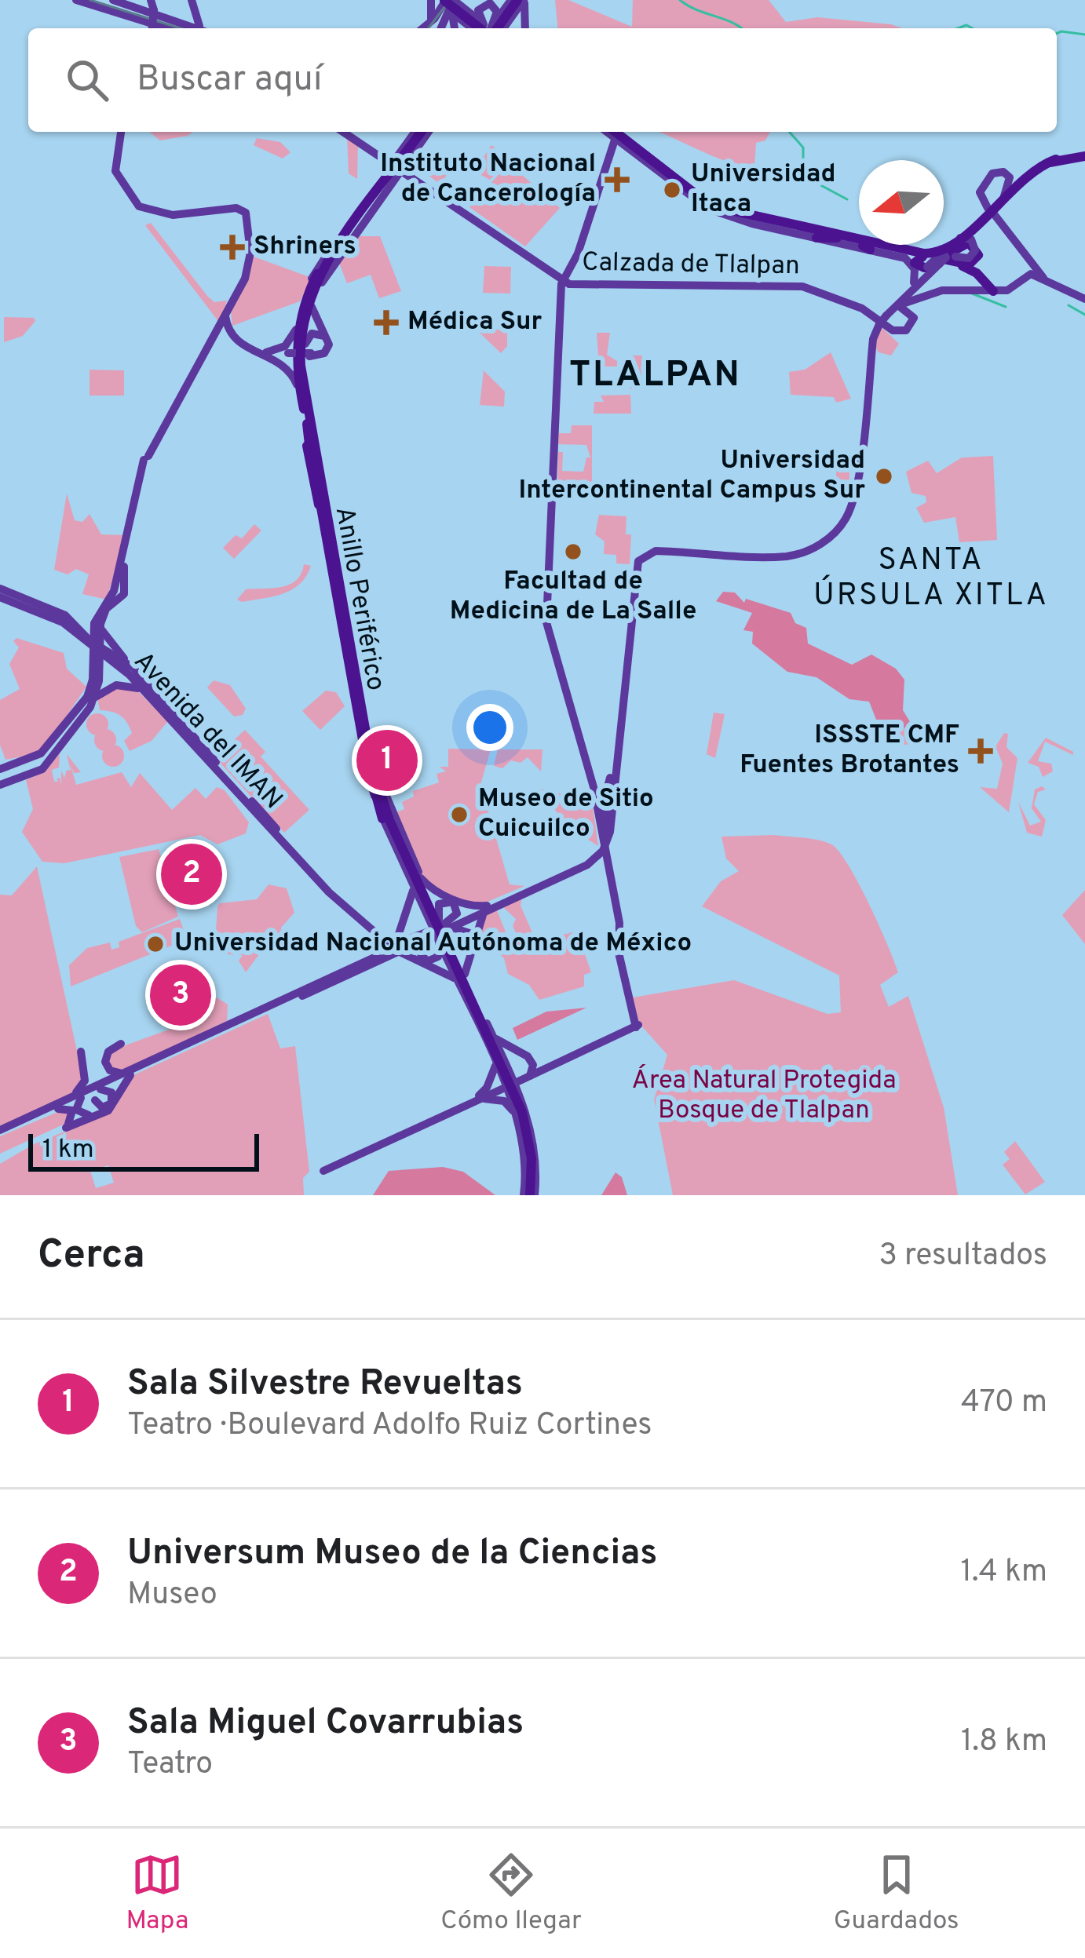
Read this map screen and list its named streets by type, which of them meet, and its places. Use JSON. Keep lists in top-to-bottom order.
{
  "streets": {
    "highway": ["Anillo Periférico"],
    "main road": ["Calzada de Tlalpan", "Avenida del IMAN"]
  },
  "crossings": [
    ["Calzada de Tlalpan", "Anillo Periférico"],
    ["Anillo Periférico", "Avenida del IMAN"]
  ],
  "districts": ["TLALPAN", "SANTA ÚRSULA XITLA"],
  "parks": ["Área Natural Protegida Bosque de Tlalpan"],
  "places": {
    "health": [
      "Instituto Nacional de Cancerología",
      "Shriners",
      "Médica Sur",
      "ISSSTE CMF Fuentes Brotantes"
    ],
    "other": [
      "Universidad Itaca",
      "Universidad Intercontinental Campus Sur",
      "Facultad de Medicina de La Salle",
      "Museo de Sitio Cuicuilco",
      "Universidad Nacional Autónoma de México"
    ]
  },
  "scale_bar": "1 km",
  "north": "left",
  "page": {
    "search": "Buscar aquí",
    "pins": ["1", "2", "3"],
    "scale": "1 km",
    "heading": ["Cerca", "3 resultados"],
    "list": [
      {
        "mark": "1",
        "name": "Sala Silvestre Revueltas",
        "note": "Teatro · Boulevard Adolfo Ruiz Cortines",
        "value": "470 m"
      },
      {
        "mark": "2",
        "name": "Universum Museo de la Ciencias",
        "note": "Museo",
        "value": "1.4 km"
      },
      {
        "mark": "3",
        "name": "Sala Miguel Covarrubias",
        "note": "Teatro",
        "value": "1.8 km"
      }
    ],
    "nav": ["Mapa", "Cómo llegar", "Guardados"]
  }
}
